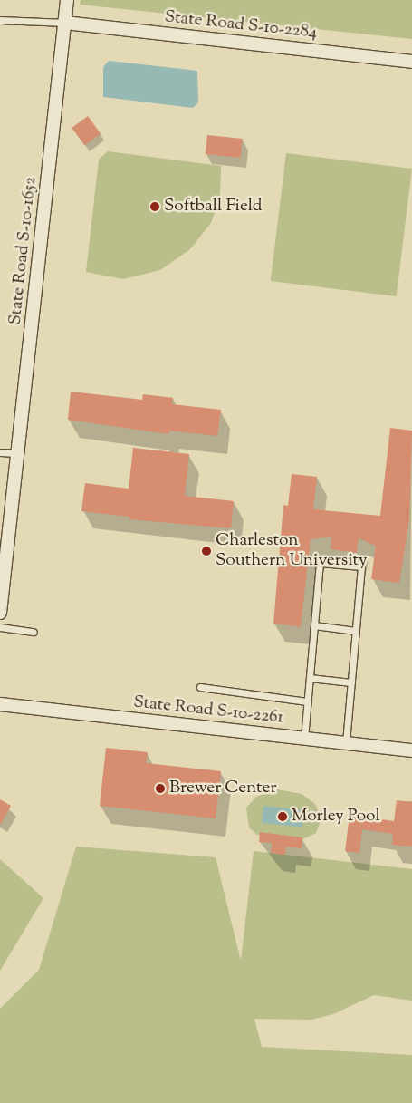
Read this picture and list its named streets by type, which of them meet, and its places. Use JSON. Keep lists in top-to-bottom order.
{
  "streets": {
    "street": ["State Road S-10-2284", "State Road S-10-1652", "State Road S-10-2261"]
  },
  "crossings": [
    ["State Road S-10-2284", "State Road S-10-1652"]
  ],
  "places": [
    "Softball Field",
    "Charleston Southern University",
    "Brewer Center",
    "Morley Pool"
  ]
}
